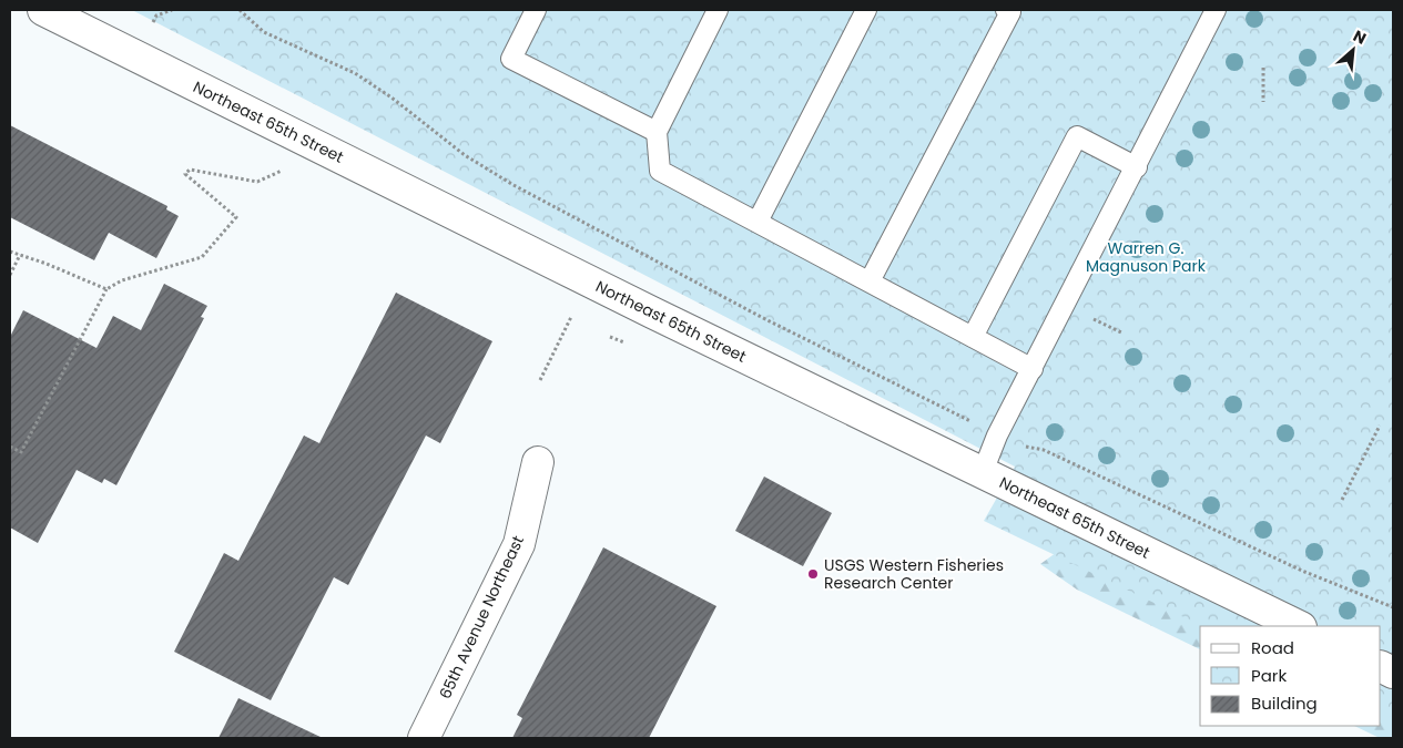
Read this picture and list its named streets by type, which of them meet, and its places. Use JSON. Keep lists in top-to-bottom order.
{
  "streets": {
    "street": ["Northeast 65th Street", "65th Avenue Northeast"]
  },
  "parks": ["Warren G. Magnuson Park"],
  "places": ["USGS Western Fisheries Research Center"],
  "legend": ["Road", "Park", "Building"],
  "north": "top right"
}
